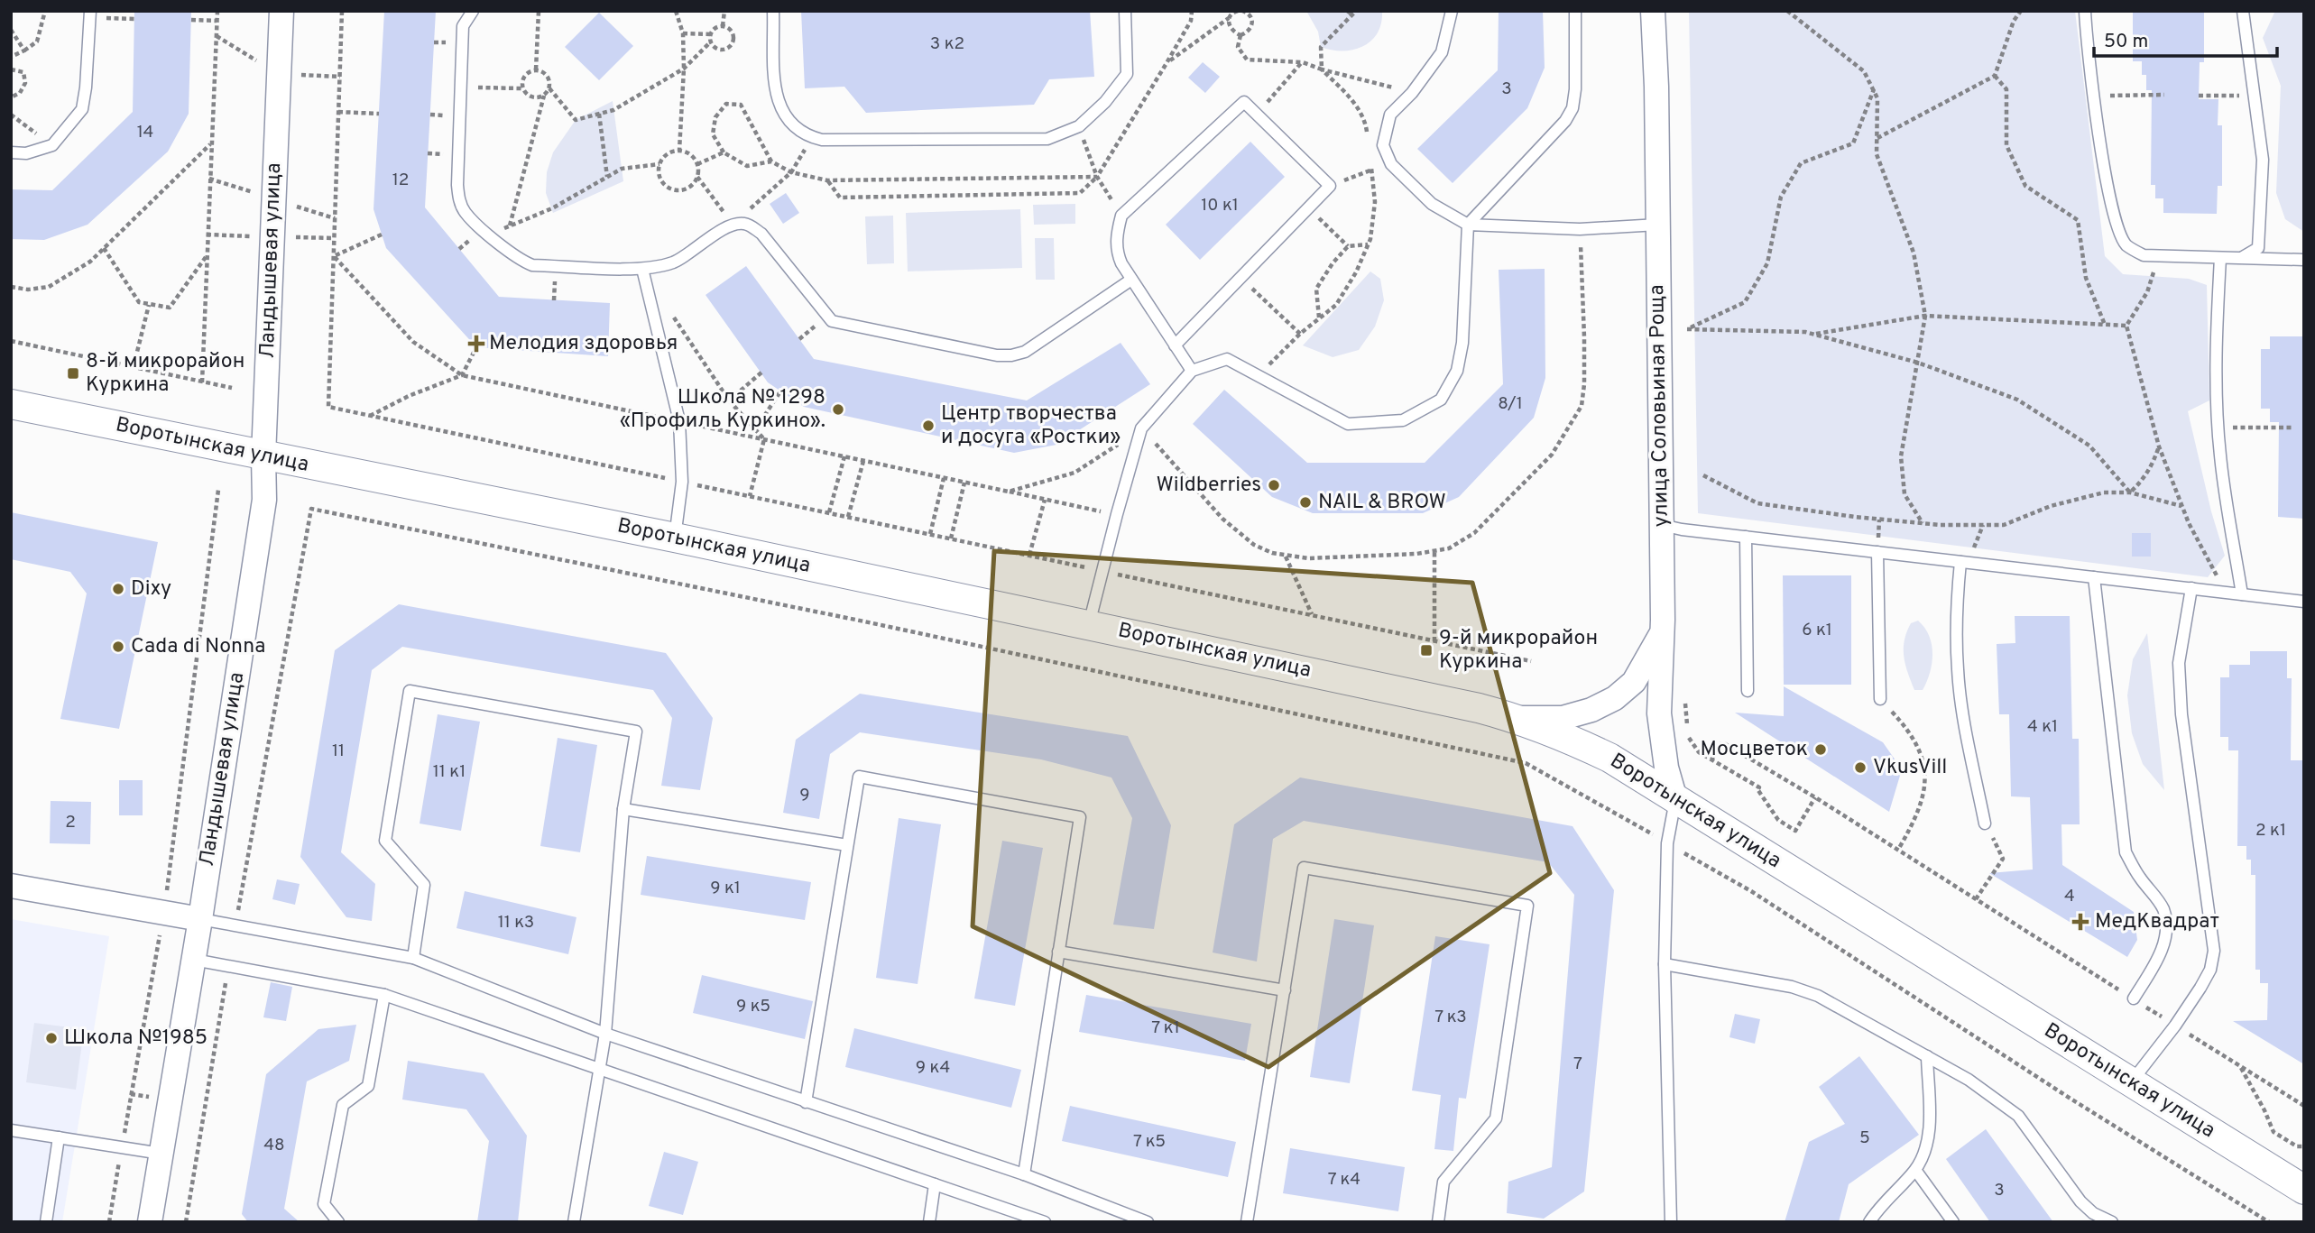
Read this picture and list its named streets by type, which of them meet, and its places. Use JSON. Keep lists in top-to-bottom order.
{
  "streets": {
    "street": ["Ландышевая улица", "улица Соловьиная Роща", "Воротынская улица"]
  },
  "crossings": [
    ["Ландышевая улица", "Воротынская улица"],
    ["улица Соловьиная Роща", "Воротынская улица"]
  ],
  "places": {
    "health": ["Мелодия здоровья", "МедКвадрат"],
    "transit": ["8-й микрорайон Куркина", "9-й микрорайон Куркина"],
    "other": [
      "Школа № 1298 «Профиль Куркино».",
      "Центр творчества и досуга «Ростки»",
      "Wildberries",
      "NAIL & BROW",
      "Dixy",
      "Cada di Nonna",
      "Мосцветок",
      "VkusVill",
      "Школа №1985"
    ]
  },
  "house_numbers": [
    "3 к2",
    "3",
    "14",
    "12",
    "10 к1",
    "8/1",
    "6 к1",
    "4 к1",
    "11",
    "11 к1",
    "9",
    "2",
    "2 к1",
    "9 к1",
    "4",
    "11 к3",
    "9 к5",
    "7 к3",
    "7 к1",
    "7",
    "9 к4",
    "5",
    "7 к5",
    "48",
    "7 к4",
    "3"
  ],
  "scale_bar": "50 m"
}
